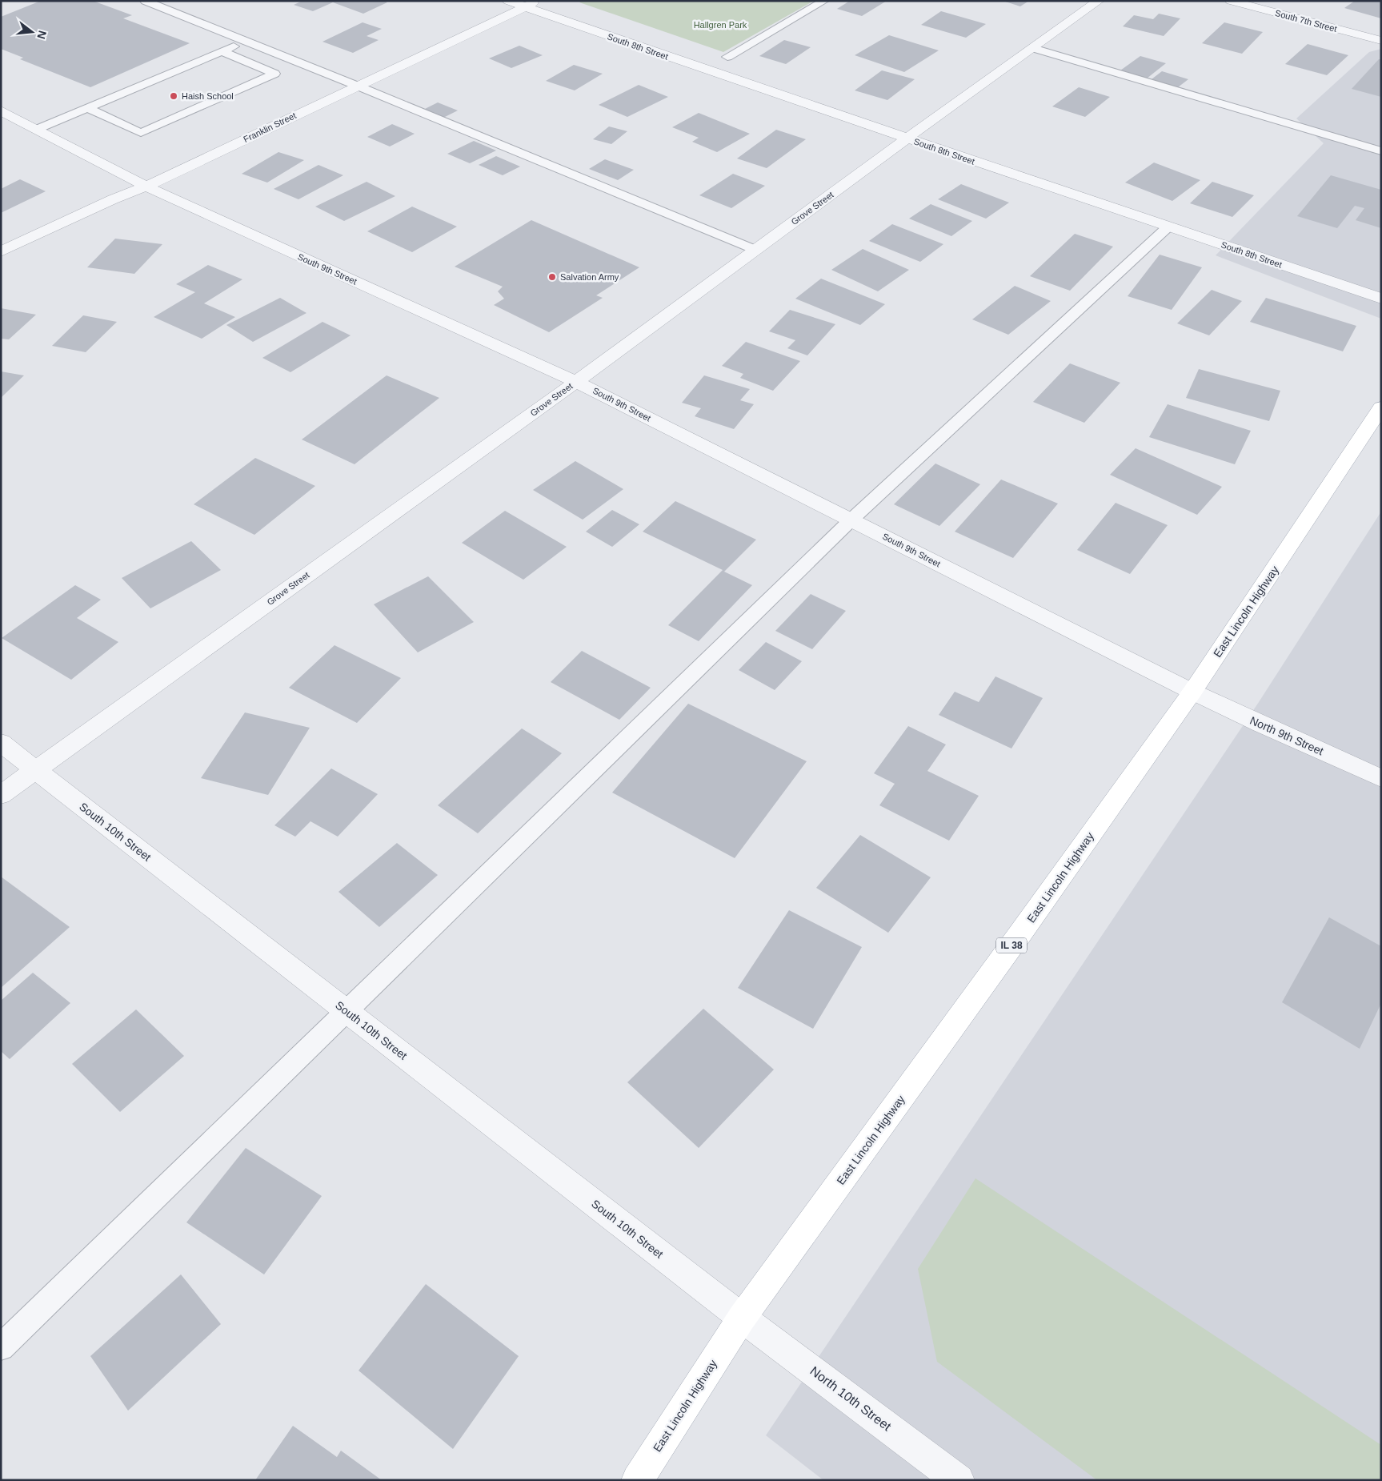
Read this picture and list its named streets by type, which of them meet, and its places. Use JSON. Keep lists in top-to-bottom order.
{
  "streets": {
    "main road": ["East Lincoln Highway", "IL 38"],
    "street": [
      "South 7th Street",
      "South 8th Street",
      "Franklin Street",
      "Grove Street",
      "South 9th Street",
      "North 9th Street",
      "South 10th Street",
      "North 10th Street"
    ]
  },
  "crossings": [
    ["South 8th Street", "Franklin Street"],
    ["South 8th Street", "Grove Street"],
    ["Franklin Street", "South 9th Street"],
    ["Grove Street", "South 9th Street"],
    ["Grove Street", "South 10th Street"],
    ["South 9th Street", "East Lincoln Highway"],
    ["South 9th Street", "North 9th Street"],
    ["East Lincoln Highway", "North 9th Street"],
    ["East Lincoln Highway", "South 10th Street"],
    ["East Lincoln Highway", "North 10th Street"],
    ["South 10th Street", "North 10th Street"]
  ],
  "parks": ["Hallgren Park"],
  "places": ["Haish School", "Salvation Army"],
  "north": "right"
}
